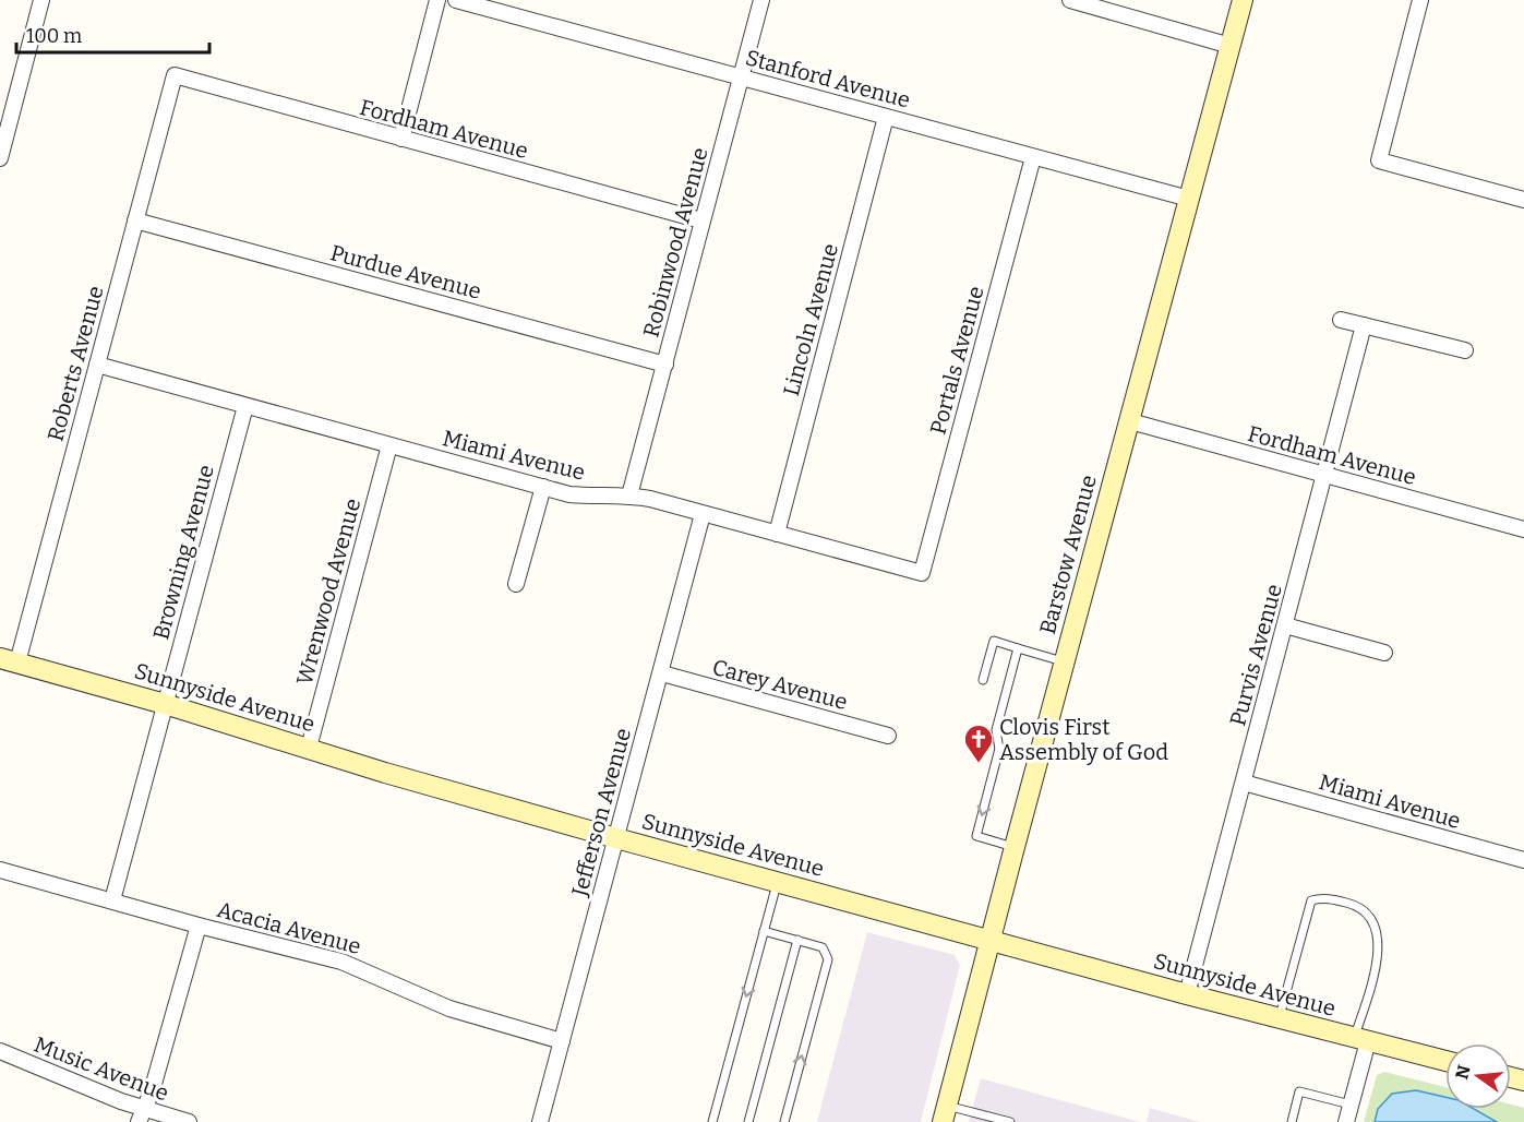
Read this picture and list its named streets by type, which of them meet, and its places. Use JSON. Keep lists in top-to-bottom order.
{
  "streets": {
    "main road": ["Barstow Avenue", "Sunnyside Avenue"],
    "street": [
      "Stanford Avenue",
      "Fordham Avenue",
      "Robinwood Avenue",
      "Purdue Avenue",
      "Lincoln Avenue",
      "Portals Avenue",
      "Roberts Avenue",
      "Miami Avenue",
      "Browning Avenue",
      "Wrenwood Avenue",
      "Purvis Avenue",
      "Carey Avenue",
      "Jefferson Avenue",
      "Acacia Avenue",
      "Music Avenue"
    ]
  },
  "crossings": [
    ["Stanford Avenue", "Robinwood Avenue"],
    ["Stanford Avenue", "Lincoln Avenue"],
    ["Stanford Avenue", "Portals Avenue"],
    ["Stanford Avenue", "Barstow Avenue"],
    ["Fordham Avenue", "Robinwood Avenue"],
    ["Fordham Avenue", "Roberts Avenue"],
    ["Fordham Avenue", "Barstow Avenue"],
    ["Fordham Avenue", "Purvis Avenue"],
    ["Robinwood Avenue", "Purdue Avenue"],
    ["Robinwood Avenue", "Miami Avenue"],
    ["Purdue Avenue", "Roberts Avenue"],
    ["Lincoln Avenue", "Miami Avenue"],
    ["Portals Avenue", "Miami Avenue"],
    ["Roberts Avenue", "Miami Avenue"],
    ["Roberts Avenue", "Sunnyside Avenue"],
    ["Miami Avenue", "Browning Avenue"],
    ["Miami Avenue", "Wrenwood Avenue"],
    ["Miami Avenue", "Purvis Avenue"],
    ["Miami Avenue", "Jefferson Avenue"],
    ["Browning Avenue", "Sunnyside Avenue"],
    ["Browning Avenue", "Acacia Avenue"],
    ["Barstow Avenue", "Sunnyside Avenue"],
    ["Wrenwood Avenue", "Sunnyside Avenue"],
    ["Purvis Avenue", "Sunnyside Avenue"],
    ["Carey Avenue", "Jefferson Avenue"],
    ["Sunnyside Avenue", "Jefferson Avenue"],
    ["Jefferson Avenue", "Acacia Avenue"]
  ],
  "places": {
    "church": ["Clovis First Assembly of God"]
  },
  "scale_bar": "100 m",
  "north": "left"
}
